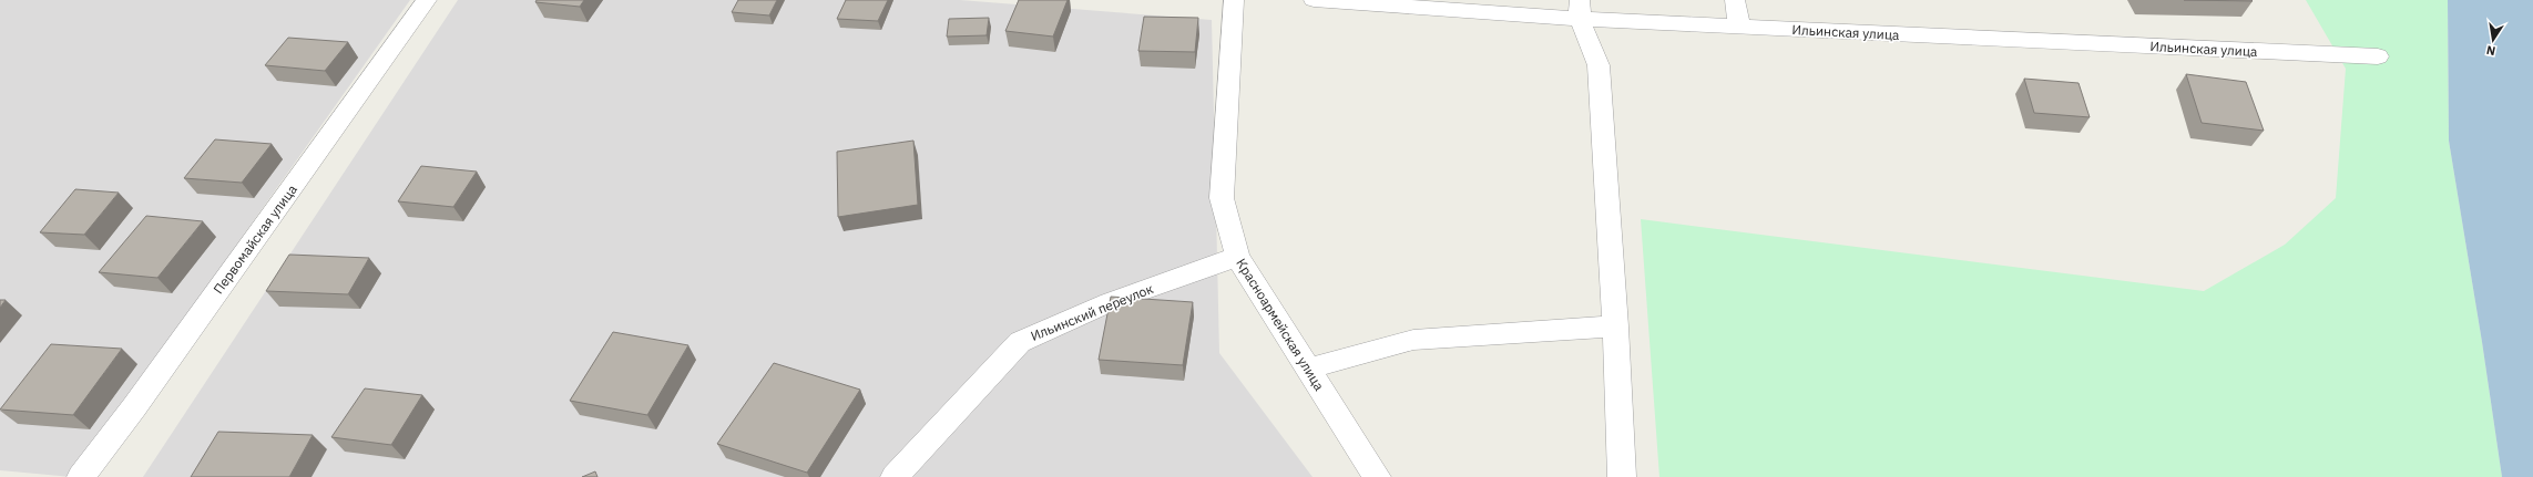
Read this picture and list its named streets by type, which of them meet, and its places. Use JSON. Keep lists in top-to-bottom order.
{
  "streets": {
    "street": [
      "Ильинская улица",
      "Первомайская улица",
      "Ильинский переулок",
      "Красноармейская улица"
    ]
  },
  "crossings": [
    ["Ильинский переулок", "Красноармейская улица"]
  ],
  "north": "bottom"
}
